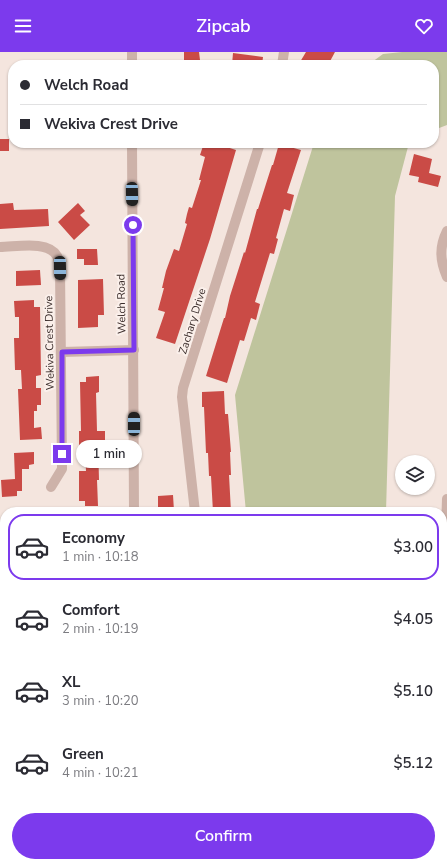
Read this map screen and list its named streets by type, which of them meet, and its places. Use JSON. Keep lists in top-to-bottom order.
{
  "streets": {
    "street": ["Welch Road", "Zachary Drive", "Wekiva Crest Drive"]
  },
  "page": {
    "header": "Zipcab",
    "banner": ["Welch Road", "Wekiva Crest Drive"],
    "bubble": "1 min",
    "list": [
      {
        "name": "Economy",
        "note": "1 min · 10:18",
        "value": "$3.00"
      },
      {
        "name": "Comfort",
        "note": "2 min · 10:19",
        "value": "$4.05"
      },
      {
        "name": "XL",
        "note": "3 min · 10:20",
        "value": "$5.10"
      },
      {
        "name": "Green",
        "note": "4 min · 10:21",
        "value": "$5.12"
      }
    ],
    "buttons": "Confirm"
  }
}
